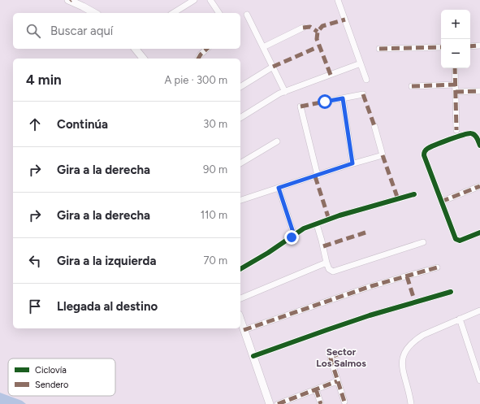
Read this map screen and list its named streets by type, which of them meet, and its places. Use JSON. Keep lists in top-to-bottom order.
{
  "districts": ["Sector Los Salmos"],
  "legend": ["Ciclovía", "Sendero"],
  "page": {
    "map_buttons": ["+", "−"],
    "search": "Buscar aquí",
    "heading": ["4 min", "A pie · 300 m"],
    "list": [
      ["Continúa", "30 m"],
      ["Gira a la derecha", "90 m"],
      ["Gira a la derecha", "110 m"],
      ["Gira a la izquierda", "70 m"],
      "Llegada al destino"
    ]
  }
}
